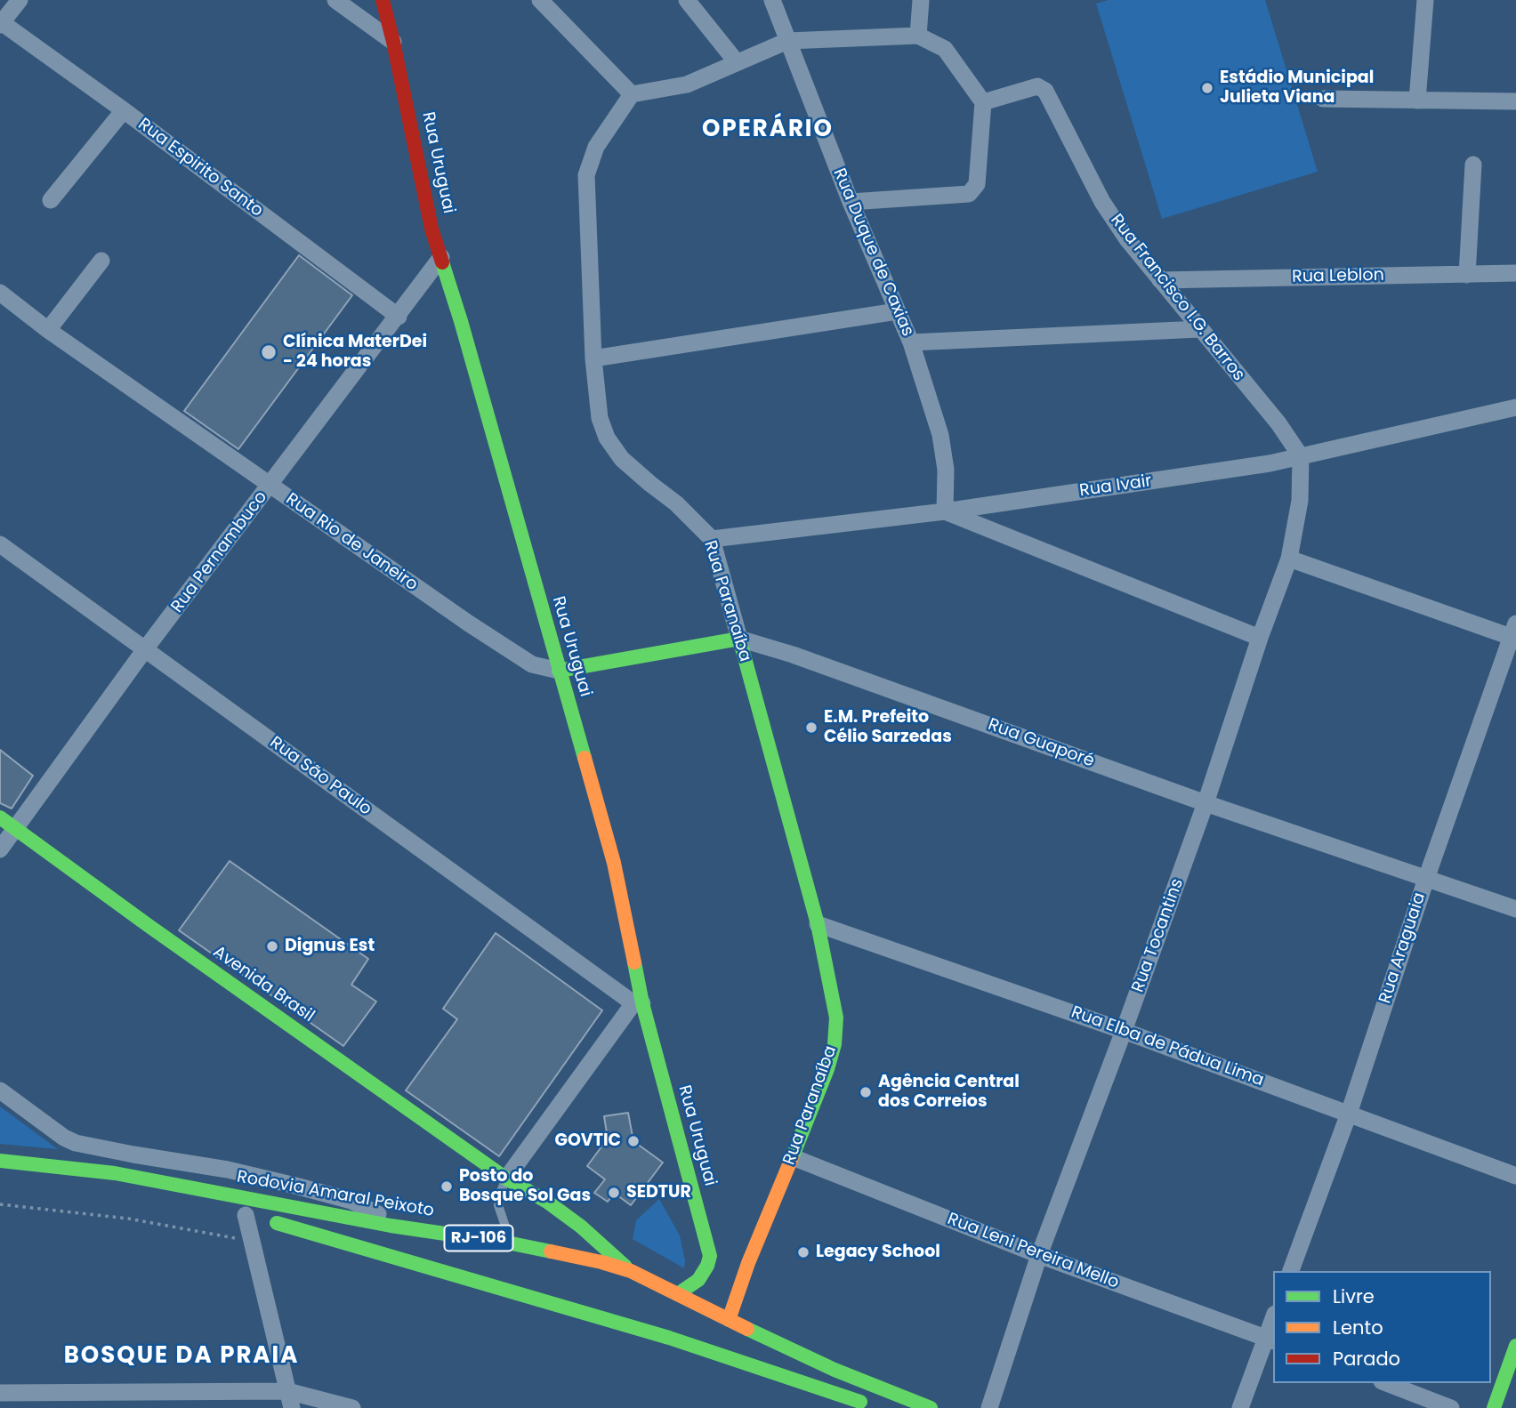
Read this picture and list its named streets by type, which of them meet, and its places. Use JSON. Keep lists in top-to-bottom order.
{
  "streets": {
    "main road": [
      "Rua Uruguai",
      "Rua Paranaíba",
      "Rua Guaporé",
      "Avenida Brasil",
      "Rodovia Amaral Peixoto",
      "RJ-106"
    ],
    "street": [
      "Rua Espirito Santo",
      "Rua Duque de Caxias",
      "Rua Leblon",
      "Rua Francisco I.G. Barros",
      "Rua Ivair",
      "Rua Rio de Janeiro",
      "Rua Pernambuco",
      "Rua São Paulo",
      "Rua Tocantins",
      "Rua Araguaia",
      "Rua Elba de Pádua Lima",
      "Rua Leni Pereira Mello"
    ]
  },
  "crossings": [
    ["Rua Uruguai", "Rua Rio de Janeiro"],
    ["Rua Uruguai", "Rua Pernambuco"],
    ["Rua Uruguai", "Rua Guaporé"],
    ["Rua Uruguai", "Rua São Paulo"],
    ["Rua Espirito Santo", "Rua Pernambuco"],
    ["Rua Duque de Caxias", "Rua Ivair"],
    ["Rua Leblon", "Rua Francisco I.G. Barros"],
    ["Rua Francisco I.G. Barros", "Rua Ivair"],
    ["Rua Francisco I.G. Barros", "Rua Tocantins"],
    ["Rua Ivair", "Rua Paranaíba"],
    ["Rua Ivair", "Rua Tocantins"],
    ["Rua Rio de Janeiro", "Rua Pernambuco"],
    ["Rua Rio de Janeiro", "Rua Guaporé"],
    ["Rua Pernambuco", "Rua São Paulo"],
    ["Rua Pernambuco", "Avenida Brasil"],
    ["Rua Paranaíba", "Rua Guaporé"],
    ["Rua Paranaíba", "Rua Elba de Pádua Lima"],
    ["Rua Paranaíba", "Rodovia Amaral Peixoto"],
    ["Rua Paranaíba", "Rua Leni Pereira Mello"],
    ["Rua Guaporé", "Rua Tocantins"],
    ["Rua Guaporé", "Rua Araguaia"],
    ["Rua Tocantins", "Rua Elba de Pádua Lima"],
    ["Rua Tocantins", "Rua Leni Pereira Mello"],
    ["Rua Araguaia", "Rua Elba de Pádua Lima"],
    ["Avenida Brasil", "Rodovia Amaral Peixoto"]
  ],
  "districts": ["OPERÁRIO", "BOSQUE DA PRAIA"],
  "places": [
    "Estádio Municipal Julieta Viana",
    "Clínica MaterDei - 24 horas",
    "E.M. Prefeito Célio Sarzedas",
    "Dignus Est",
    "Agência Central dos Correios",
    "GOVTIC",
    "Posto do Bosque Sol Gas",
    "SEDTUR",
    "Legacy School"
  ],
  "legend": ["Livre", "Lento", "Parado"]
}
